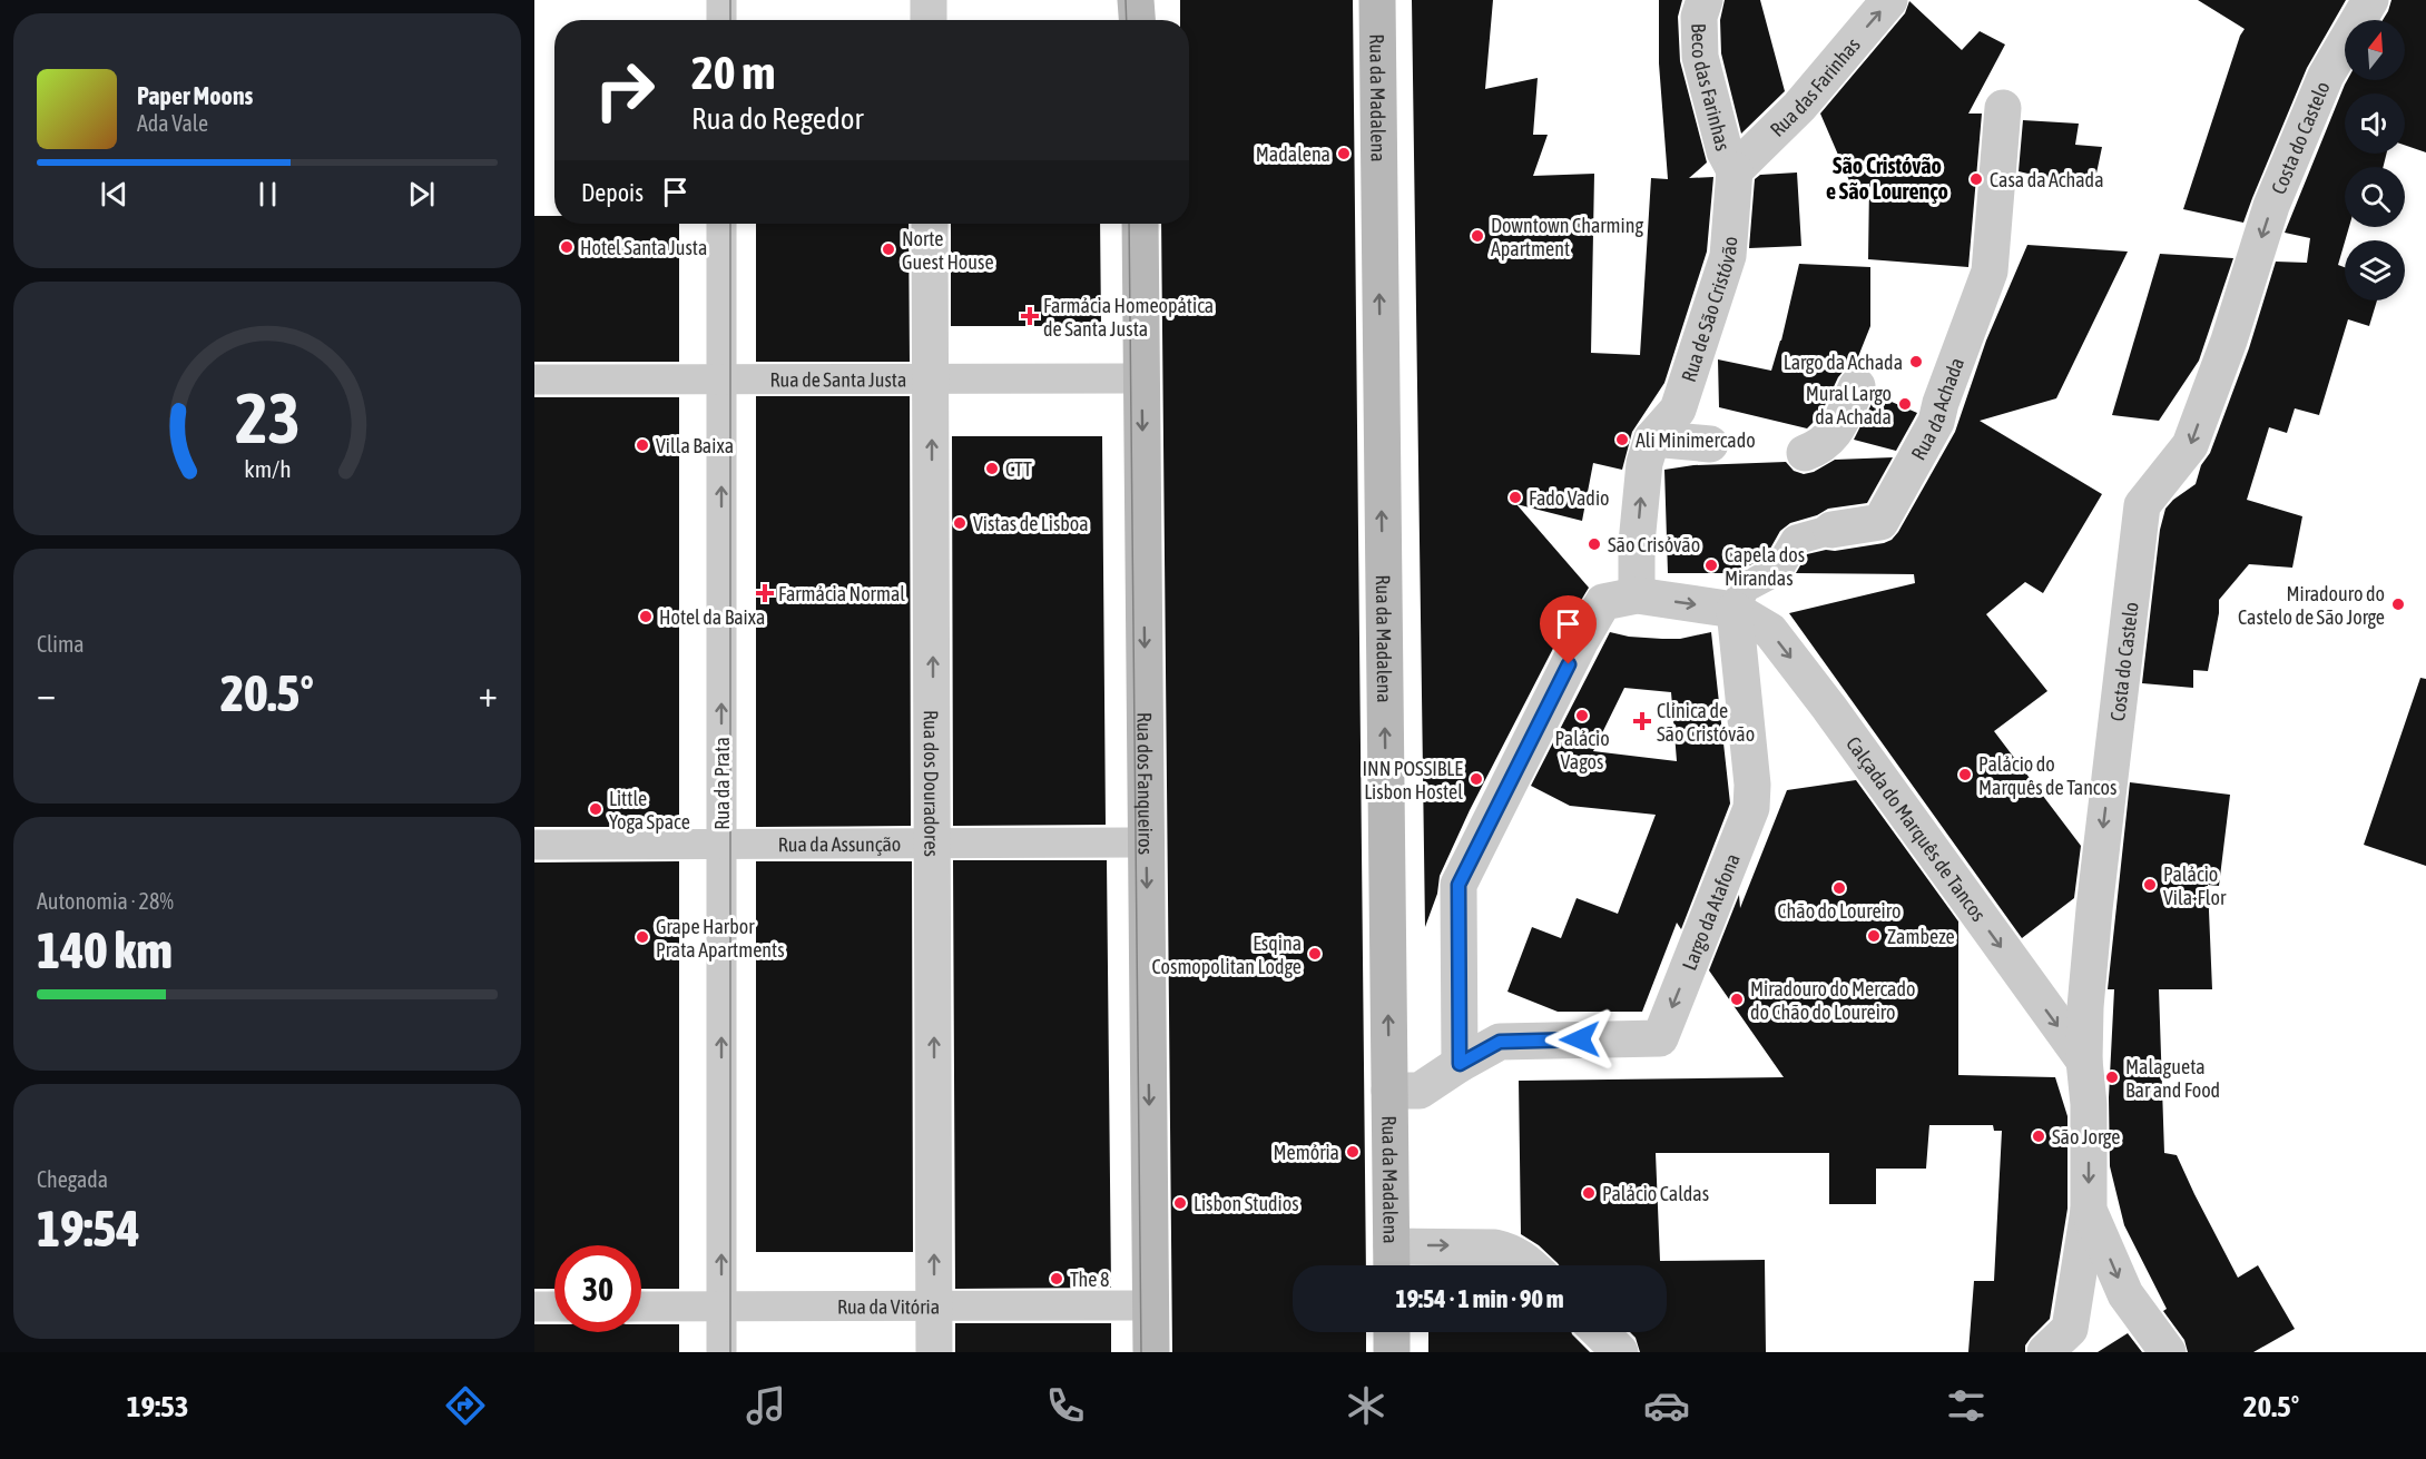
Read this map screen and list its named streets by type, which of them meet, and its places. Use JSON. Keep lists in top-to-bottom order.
{
  "streets": {
    "main road": ["Rua da Madalena", "Rua dos Fanqueiros"],
    "street": [
      "Beco das Farinhas",
      "Rua das Farinhas",
      "Costa do Castelo",
      "Rua de São Cristóvão",
      "Rua de Santa Justa",
      "Rua da Achada",
      "Rua da Prata",
      "Rua dos Douradores",
      "Calçada do Marquês de Tancos",
      "Rua da Assunção",
      "Largo da Atafona",
      "Rua da Vitória"
    ]
  },
  "crossings": [
    ["Beco das Farinhas", "Rua das Farinhas"],
    ["Beco das Farinhas", "Rua de São Cristóvão"],
    ["Rua das Farinhas", "Rua de São Cristóvão"],
    ["Costa do Castelo", "Calçada do Marquês de Tancos"],
    ["Rua de Santa Justa", "Rua da Prata"],
    ["Rua de Santa Justa", "Rua dos Douradores"],
    ["Rua de Santa Justa", "Rua dos Fanqueiros"],
    ["Rua da Achada", "Calçada do Marquês de Tancos"],
    ["Rua da Achada", "Largo da Atafona"],
    ["Rua da Prata", "Rua da Assunção"],
    ["Rua da Prata", "Rua da Vitória"],
    ["Rua dos Douradores", "Rua da Assunção"],
    ["Rua dos Douradores", "Rua da Vitória"],
    ["Rua dos Fanqueiros", "Rua da Assunção"],
    ["Rua dos Fanqueiros", "Rua da Vitória"],
    ["Calçada do Marquês de Tancos", "Largo da Atafona"]
  ],
  "one_way": [
    "Rua das Farinhas",
    "Rua da Madalena",
    "Costa do Castelo",
    "Rua da Prata",
    "Rua dos Douradores",
    "Rua dos Fanqueiros",
    "Calçada do Marquês de Tancos"
  ],
  "districts": ["São Cristóvão e São Lourenço"],
  "places": {
    "other": [
      "Madalena",
      "Casa da Achada",
      "Downtown Charming Apartment",
      "Hotel Santa Justa",
      "Norte Guest House",
      "Largo da Achada",
      "Mural Largo da Achada",
      "Ali Minimercado",
      "Villa Baixa",
      "CTT",
      "Fado Vadio",
      "Vistas de Lisboa",
      "São Crisóvão",
      "Capela dos Mirandas",
      "Miradouro do Castelo de São Jorge",
      "Hotel da Baixa",
      "Palácio Vagos",
      "Palácio do Marquês de Tancos",
      "INN POSSIBLE Lisbon Hostel",
      "Little Yoga Space",
      "Palácio Vila-Flor",
      "Chão do Loureiro",
      "Zambeze",
      "Grape Harbor Prata Apartments",
      "Esqina Cosmopolitan Lodge",
      "Miradouro do Mercado do Chão do Loureiro",
      "Malagueta Bar and Food",
      "São Jorge",
      "Memória",
      "Palácio Caldas",
      "Lisbon Studios",
      "The 8"
    ],
    "health": ["Farmácia Homeopática de Santa Justa", "Farmácia Normal", "Clínica de São Cristóvão"]
  },
  "north": "top",
  "page": {
    "turn": ["20 m", "Rua do Regedor"],
    "song": ["Paper Moons", "Ada Vale"],
    "then": "Depois",
    "tile": [
      "Clima",
      ["Autonomia · 28%", "140 km"],
      ["Chegada", "19:54"]
    ],
    "heat": ["−", "20.5°", "+"],
    "limit": "30",
    "trip": "19:54 · 1 min · 90 m",
    "tabs": ["19:53", "20.5°"],
    "gauge": ["23", "km/h"]
  }
}
